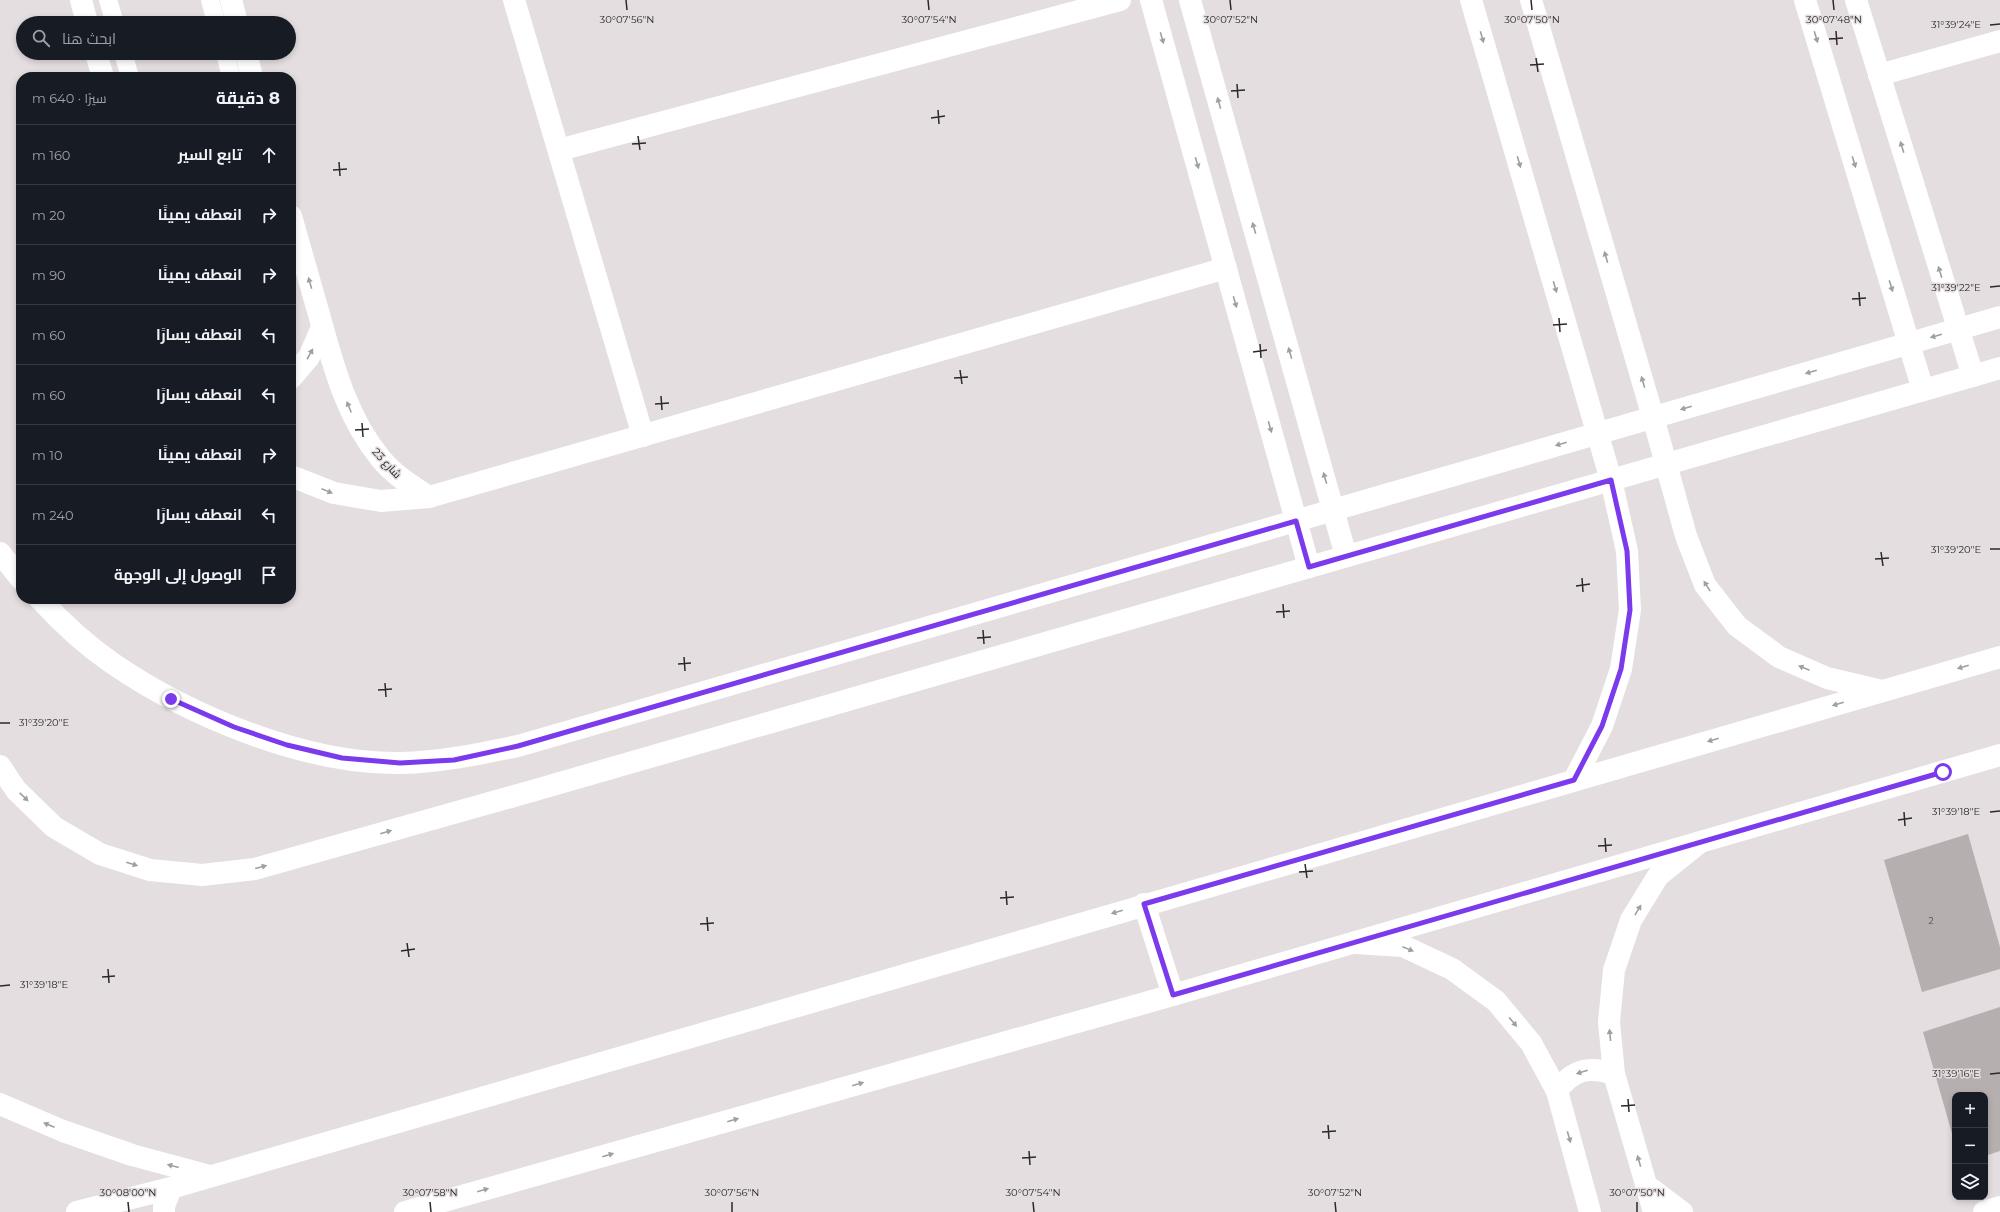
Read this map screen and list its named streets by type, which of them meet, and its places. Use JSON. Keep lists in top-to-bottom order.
{
  "streets": {
    "street": ["شارع 23"]
  },
  "one_way": ["شارع 23"],
  "house_numbers": ["2"],
  "page": {
    "search": "ابحث هنا",
    "heading": ["8 دقيقة", "سيرًا · 640 m"],
    "list": [
      ["تابع السير", "160 m"],
      ["انعطف يمينًا", "20 m"],
      ["انعطف يمينًا", "90 m"],
      ["انعطف يسارًا", "60 m"],
      ["انعطف يسارًا", "60 m"],
      ["انعطف يمينًا", "10 m"],
      ["انعطف يسارًا", "240 m"],
      "الوصول إلى الوجهة"
    ],
    "map_buttons": ["+", "−"]
  },
  "coordinates": [
    "30°07'56\"N",
    "30°07'54\"N",
    "30°07'52\"N",
    "30°07'50\"N",
    "30°07'48\"N",
    "31°39'24\"E",
    "31°39'22\"E",
    "31°39'20\"E",
    "31°39'18\"E",
    "31°39'16\"E",
    "30°08'00\"N",
    "30°07'58\"N"
  ]
}
